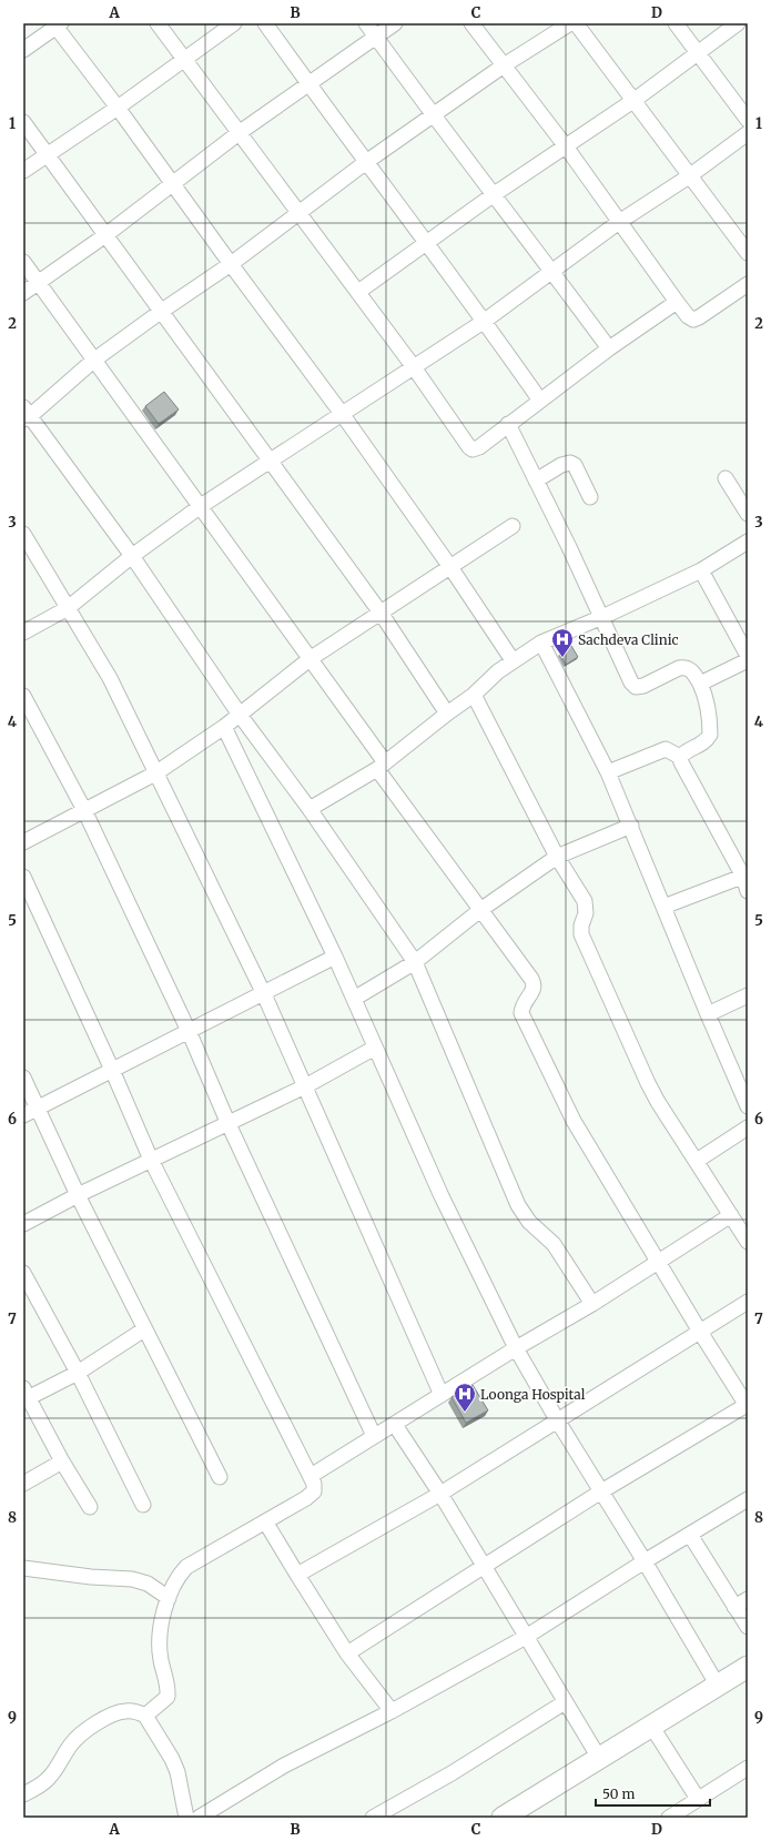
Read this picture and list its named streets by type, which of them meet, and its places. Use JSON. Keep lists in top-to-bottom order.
{
  "places": {
    "hospital": ["Sachdeva Clinic", "Loonga Hospital"]
  },
  "scale_bar": "50 m",
  "grid": {
    "columns": [
      "A",
      "B",
      "C",
      "D"
    ],
    "rows": [
      "1",
      "2",
      "3",
      "4",
      "5",
      "6",
      "7",
      "8",
      "9"
    ]
  }
}
